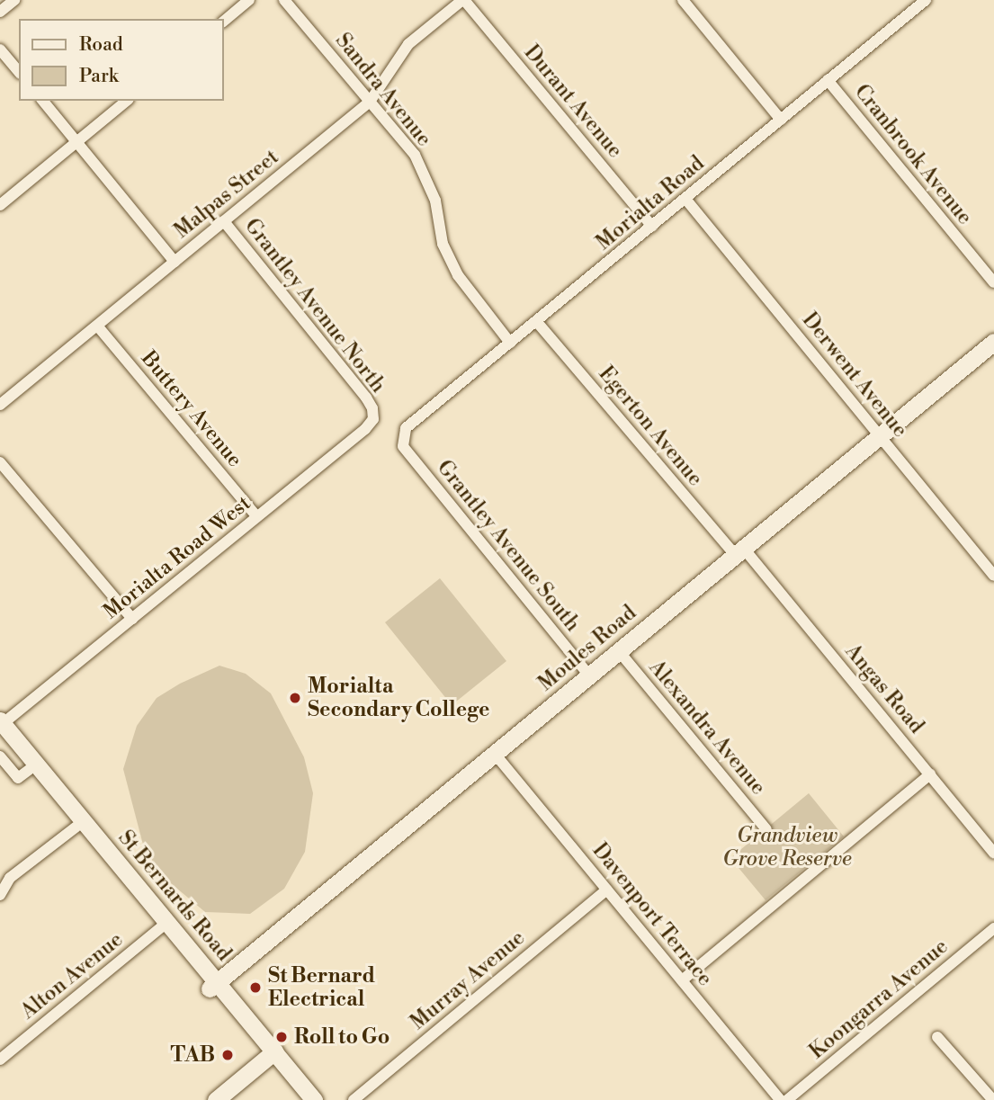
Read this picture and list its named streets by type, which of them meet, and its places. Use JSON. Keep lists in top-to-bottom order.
{
  "streets": {
    "main road": ["Moules Road", "St Bernards Road"],
    "street": [
      "Sandra Avenue",
      "Durant Avenue",
      "Cranbrook Avenue",
      "Malpas Street",
      "Morialta Road",
      "Grantley Avenue North",
      "Derwent Avenue",
      "Buttery Avenue",
      "Egerton Avenue",
      "Grantley Avenue South",
      "Morialta Road West",
      "Angas Road",
      "Alexandra Avenue",
      "Davenport Terrace",
      "Alton Avenue",
      "Murray Avenue",
      "Koongarra Avenue"
    ]
  },
  "crossings": [
    ["Sandra Avenue", "Malpas Street"],
    ["Sandra Avenue", "Morialta Road"],
    ["Durant Avenue", "Malpas Street"],
    ["Durant Avenue", "Morialta Road"],
    ["Cranbrook Avenue", "Morialta Road"],
    ["Malpas Street", "Grantley Avenue North"],
    ["Malpas Street", "Buttery Avenue"],
    ["Morialta Road", "Derwent Avenue"],
    ["Morialta Road", "Egerton Avenue"],
    ["Morialta Road", "Grantley Avenue South"],
    ["Grantley Avenue North", "Morialta Road West"],
    ["Derwent Avenue", "Moules Road"],
    ["Buttery Avenue", "Morialta Road West"],
    ["Egerton Avenue", "Moules Road"],
    ["Egerton Avenue", "Angas Road"],
    ["Grantley Avenue South", "Moules Road"],
    ["Morialta Road West", "St Bernards Road"],
    ["Moules Road", "Angas Road"],
    ["Moules Road", "Alexandra Avenue"],
    ["Moules Road", "St Bernards Road"],
    ["Moules Road", "Davenport Terrace"],
    ["St Bernards Road", "Alton Avenue"],
    ["Davenport Terrace", "Murray Avenue"]
  ],
  "parks": ["Grandview Grove Reserve"],
  "places": [
    "Morialta Secondary College",
    "St Bernard Electrical",
    "Roll to Go",
    "TAB"
  ],
  "legend": ["Road", "Park"]
}
